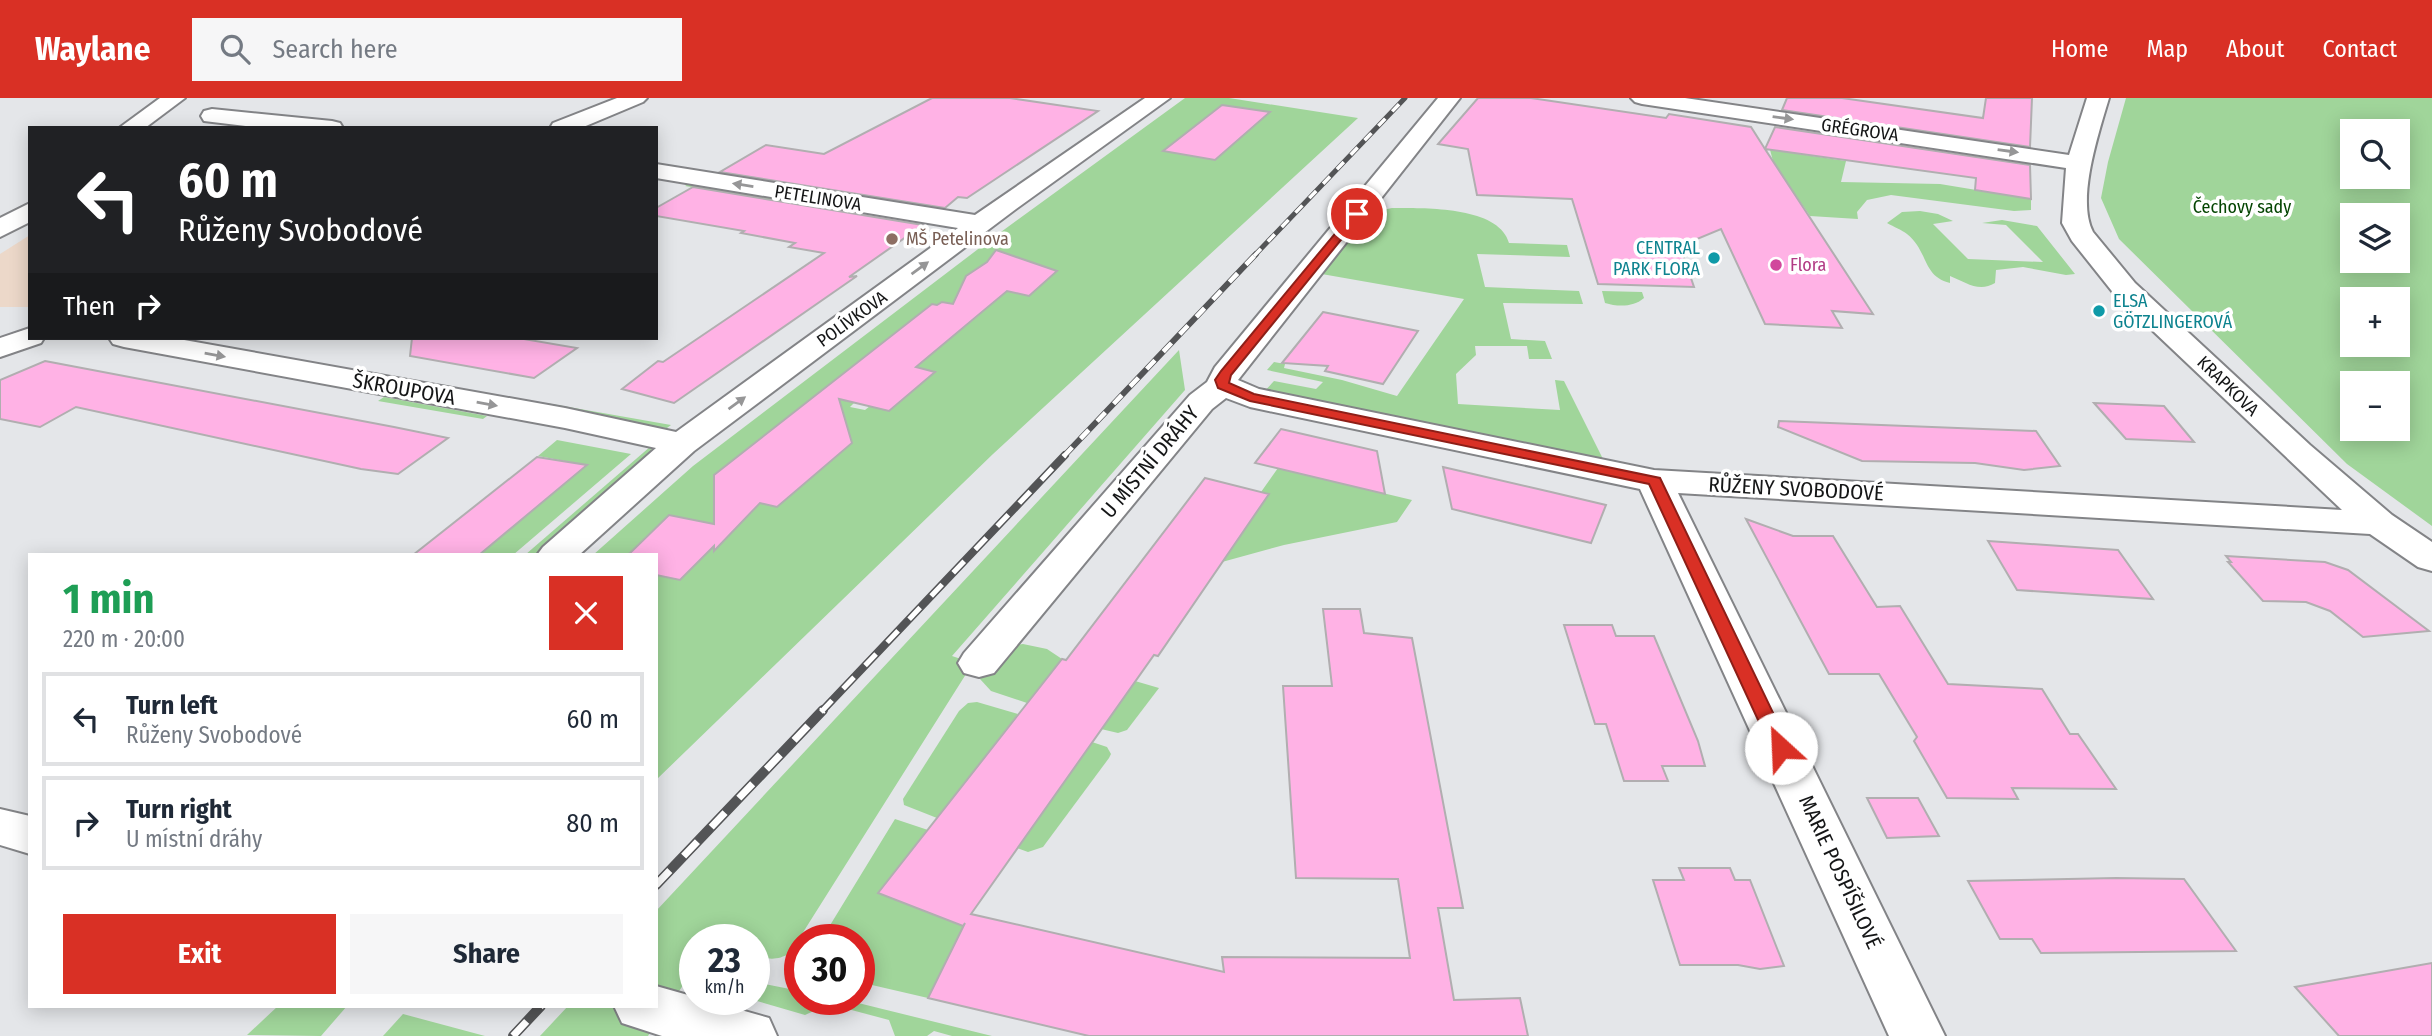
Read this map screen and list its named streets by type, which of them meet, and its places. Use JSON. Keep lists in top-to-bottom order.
{
  "streets": {
    "street": [
      "GRÉGROVA",
      "PETELINOVA",
      "POLÍVKOVA",
      "KRAPKOVA",
      "ŠKROUPOVA",
      "U MÍSTNÍ DRÁHY",
      "RŮŽENY SVOBODOVÉ",
      "MARIE POSPÍŠILOVÉ"
    ]
  },
  "crossings": [
    ["GRÉGROVA", "KRAPKOVA"],
    ["PETELINOVA", "POLÍVKOVA"],
    ["POLÍVKOVA", "ŠKROUPOVA"],
    ["KRAPKOVA", "RŮŽENY SVOBODOVÉ"],
    ["U MÍSTNÍ DRÁHY", "RŮŽENY SVOBODOVÉ"],
    ["RŮŽENY SVOBODOVÉ", "MARIE POSPÍŠILOVÉ"]
  ],
  "one_way": [
    "GRÉGROVA",
    "PETELINOVA",
    "POLÍVKOVA",
    "ŠKROUPOVA"
  ],
  "parks": ["Čechovy sady"],
  "places": [
    "MŠ Petelinova",
    "CENTRAL PARK FLORA",
    "Flora",
    "ELSA GÖTZLINGEROVÁ"
  ],
  "page": {
    "header": "Waylane",
    "search": "Search here",
    "nav": [
      "Home",
      "Map",
      "About",
      "Contact"
    ],
    "map_buttons": ["+", "−"],
    "turn": ["60 m", "Růženy Svobodové"],
    "then": "Then",
    "heading": ["1 min", "220 m · 20:00"],
    "list": [
      {
        "name": "Turn left",
        "note": "Růženy Svobodové",
        "value": "60 m"
      },
      {
        "name": "Turn right",
        "note": "U místní dráhy",
        "value": "80 m"
      }
    ],
    "buttons": ["Exit", "Share"],
    "speed": "23 km/h",
    "limit": "30"
  }
}
